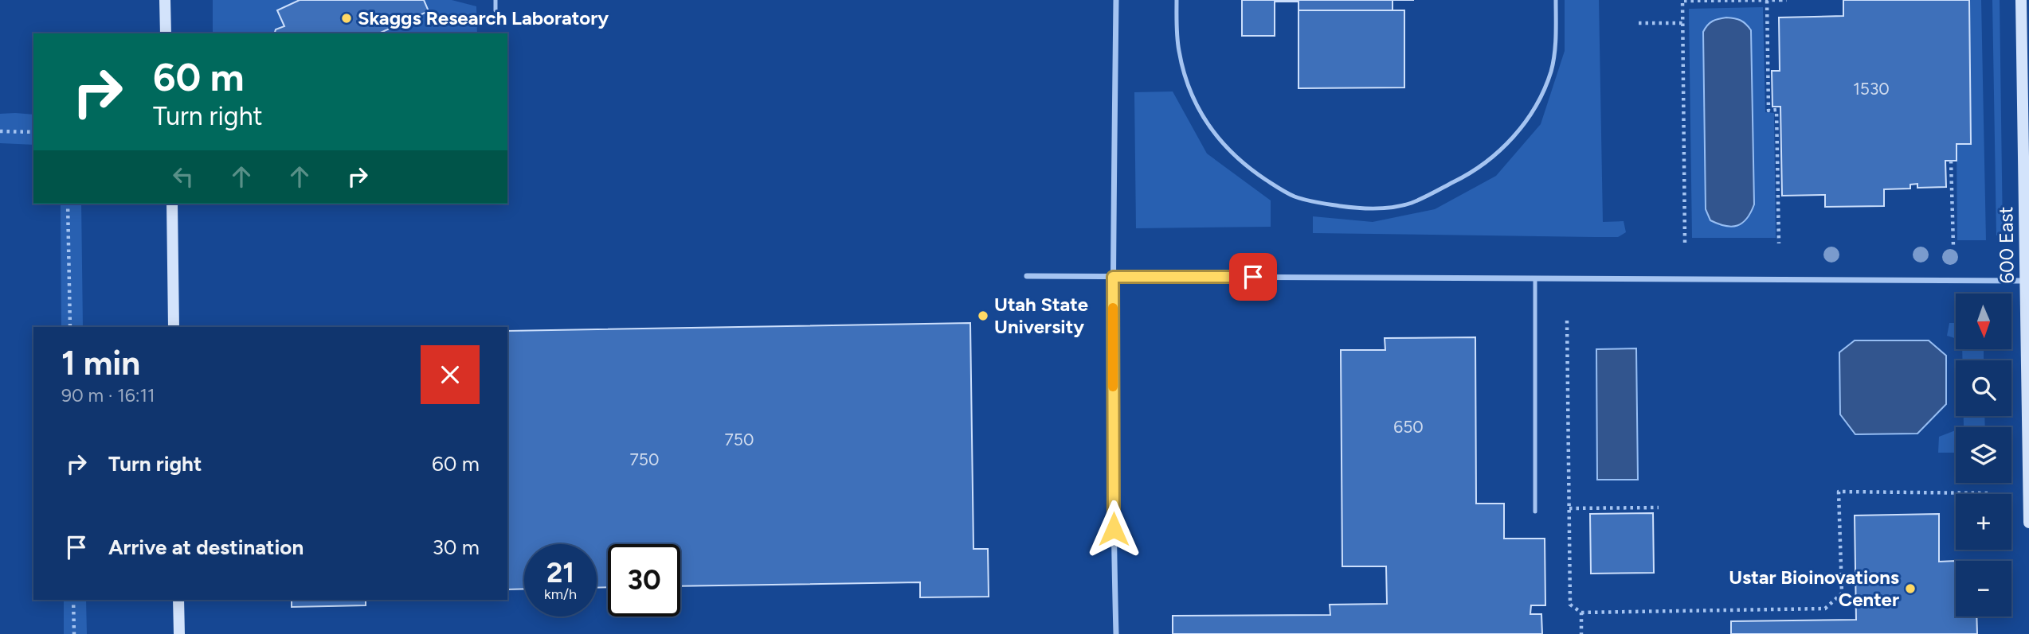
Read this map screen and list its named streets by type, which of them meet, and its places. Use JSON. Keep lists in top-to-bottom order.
{
  "streets": {
    "street": ["600 East"]
  },
  "places": ["Skaggs Research Laboratory", "Utah State University", "Ustar Bioinovations Center"],
  "house_numbers": [
    "1530",
    "650",
    "750",
    "750"
  ],
  "north": "bottom",
  "page": {
    "turn": ["60 m", "Turn right"],
    "map_buttons": ["+", "−"],
    "heading": ["1 min", "90 m · 16:11"],
    "list": [
      {
        "name": "Turn right",
        "value": "60 m"
      },
      {
        "name": "Arrive at destination",
        "value": "30 m"
      }
    ],
    "speed": "21 km/h",
    "limit": "30"
  }
}
